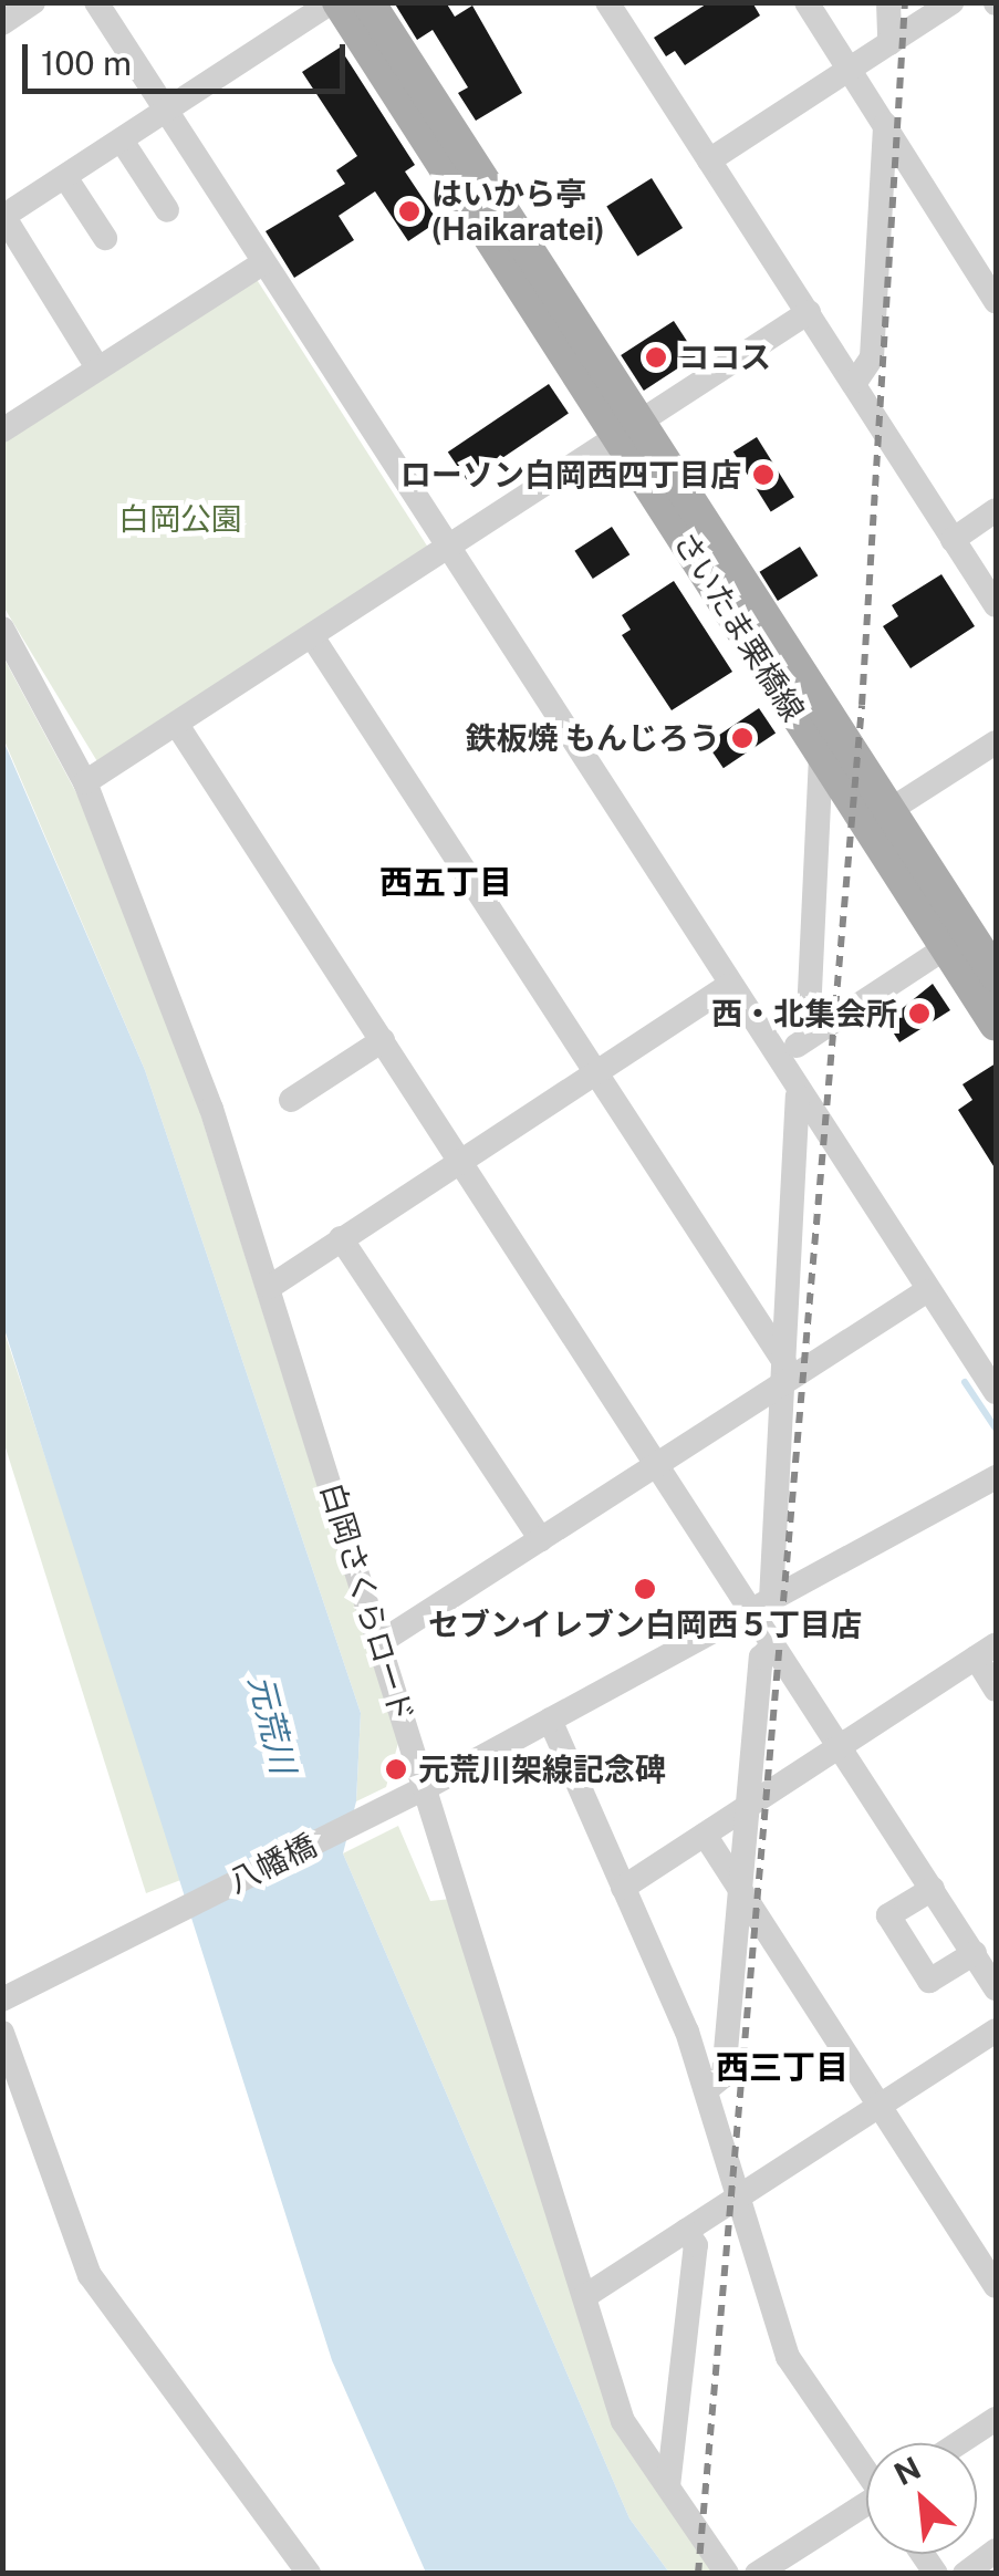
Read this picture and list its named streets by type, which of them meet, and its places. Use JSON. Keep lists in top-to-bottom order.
{
  "streets": {
    "main road": ["さいたま栗橋線"],
    "street": ["白岡さくらロード", "八幡橋"]
  },
  "crossings": [
    ["白岡さくらロード", "八幡橋"]
  ],
  "districts": ["西五丁目", "西三丁目"],
  "water": ["元荒川"],
  "parks": ["白岡公園"],
  "places": [
    "はいから亭 (Haikaratei)",
    "ココス",
    "ローソン白岡西四丁目店",
    "鉄板焼 もんじろう",
    "西・北集会所",
    "セブンイレブン白岡西５丁目店",
    "元荒川架線記念碑"
  ],
  "scale_bar": "100 m",
  "north": "top left"
}
